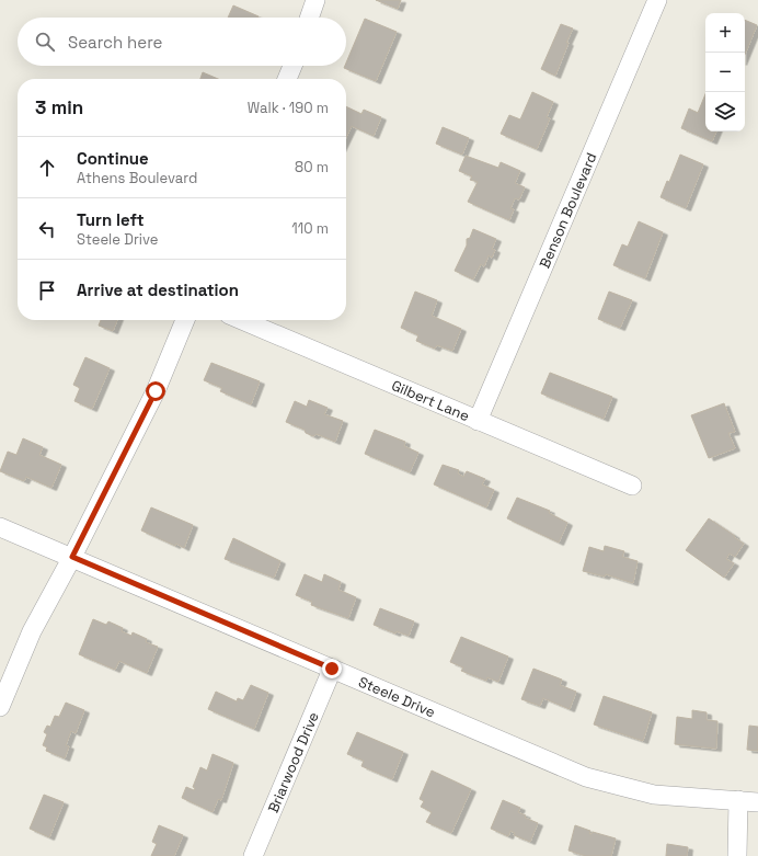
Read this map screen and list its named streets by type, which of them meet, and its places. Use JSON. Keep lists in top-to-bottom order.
{
  "streets": {
    "street": [
      "Benson Boulevard",
      "Gilbert Lane",
      "Steele Drive",
      "Briarwood Drive"
    ]
  },
  "crossings": [
    ["Benson Boulevard", "Gilbert Lane"],
    ["Steele Drive", "Briarwood Drive"]
  ],
  "page": {
    "map_buttons": ["+", "−"],
    "search": "Search here",
    "heading": ["3 min", "Walk · 190 m"],
    "list": [
      ["Continue", "Athens Boulevard", "80 m"],
      ["Turn left", "Steele Drive", "110 m"],
      "Arrive at destination"
    ]
  }
}
